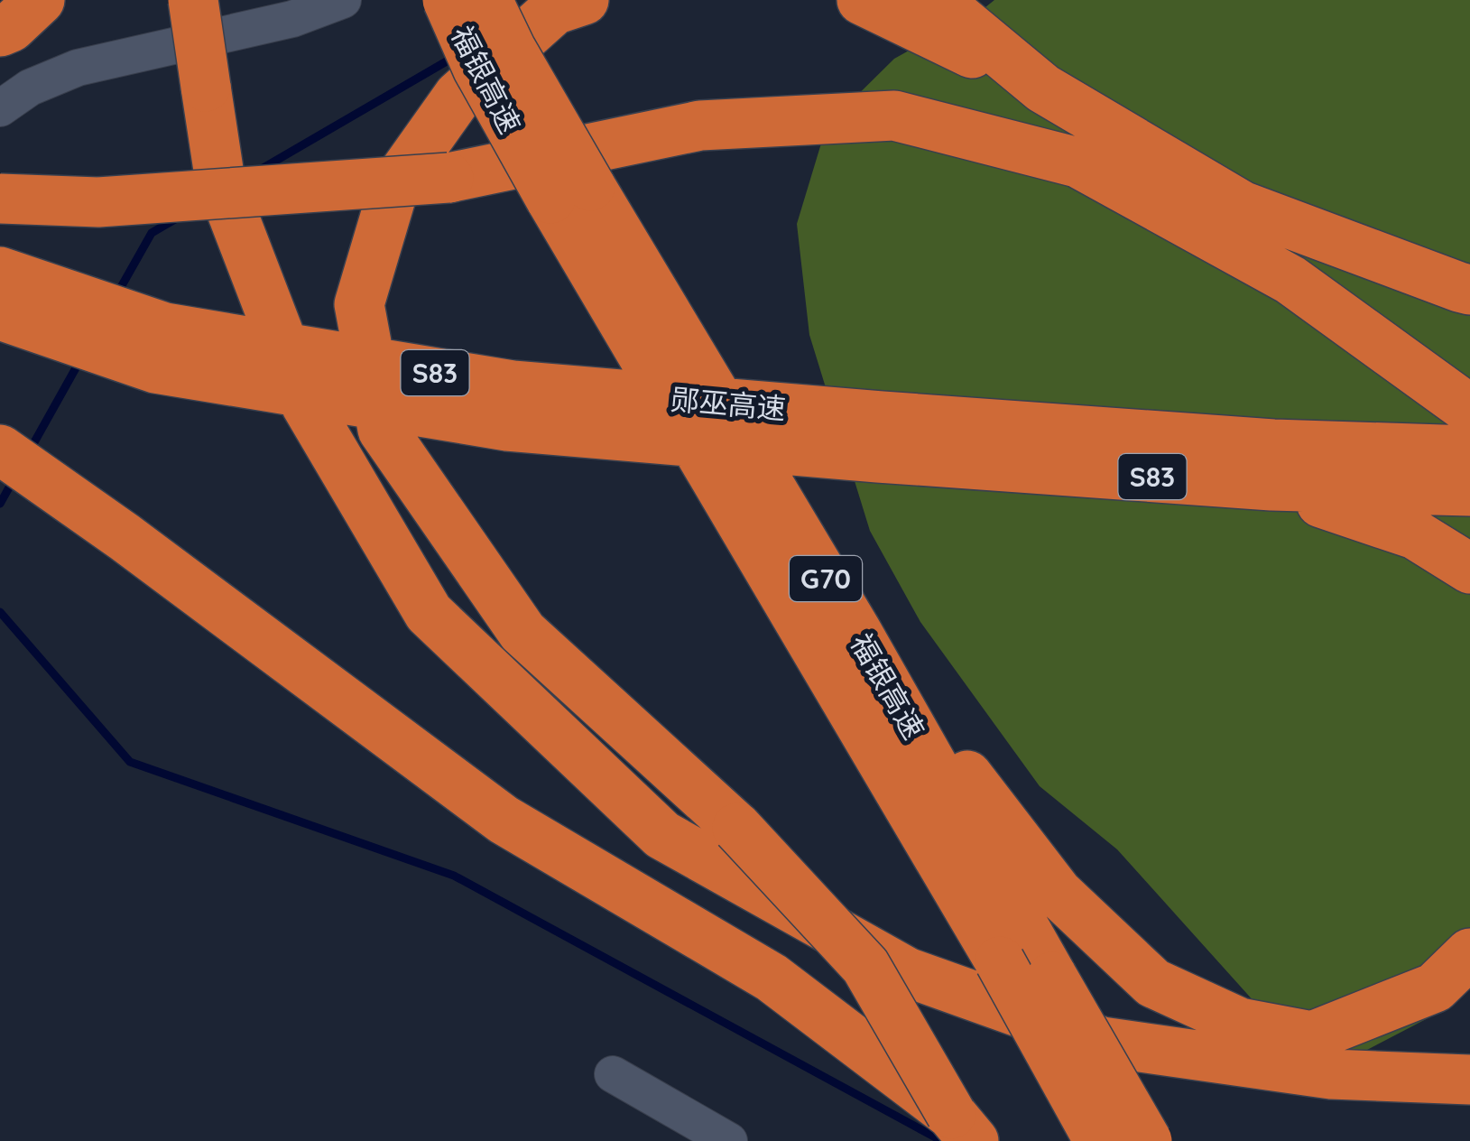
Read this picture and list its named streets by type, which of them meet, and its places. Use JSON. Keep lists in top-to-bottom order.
{
  "streets": {
    "highway": [
      "福银高速",
      "S83",
      "郧巫高速",
      "G70"
    ]
  }
}
